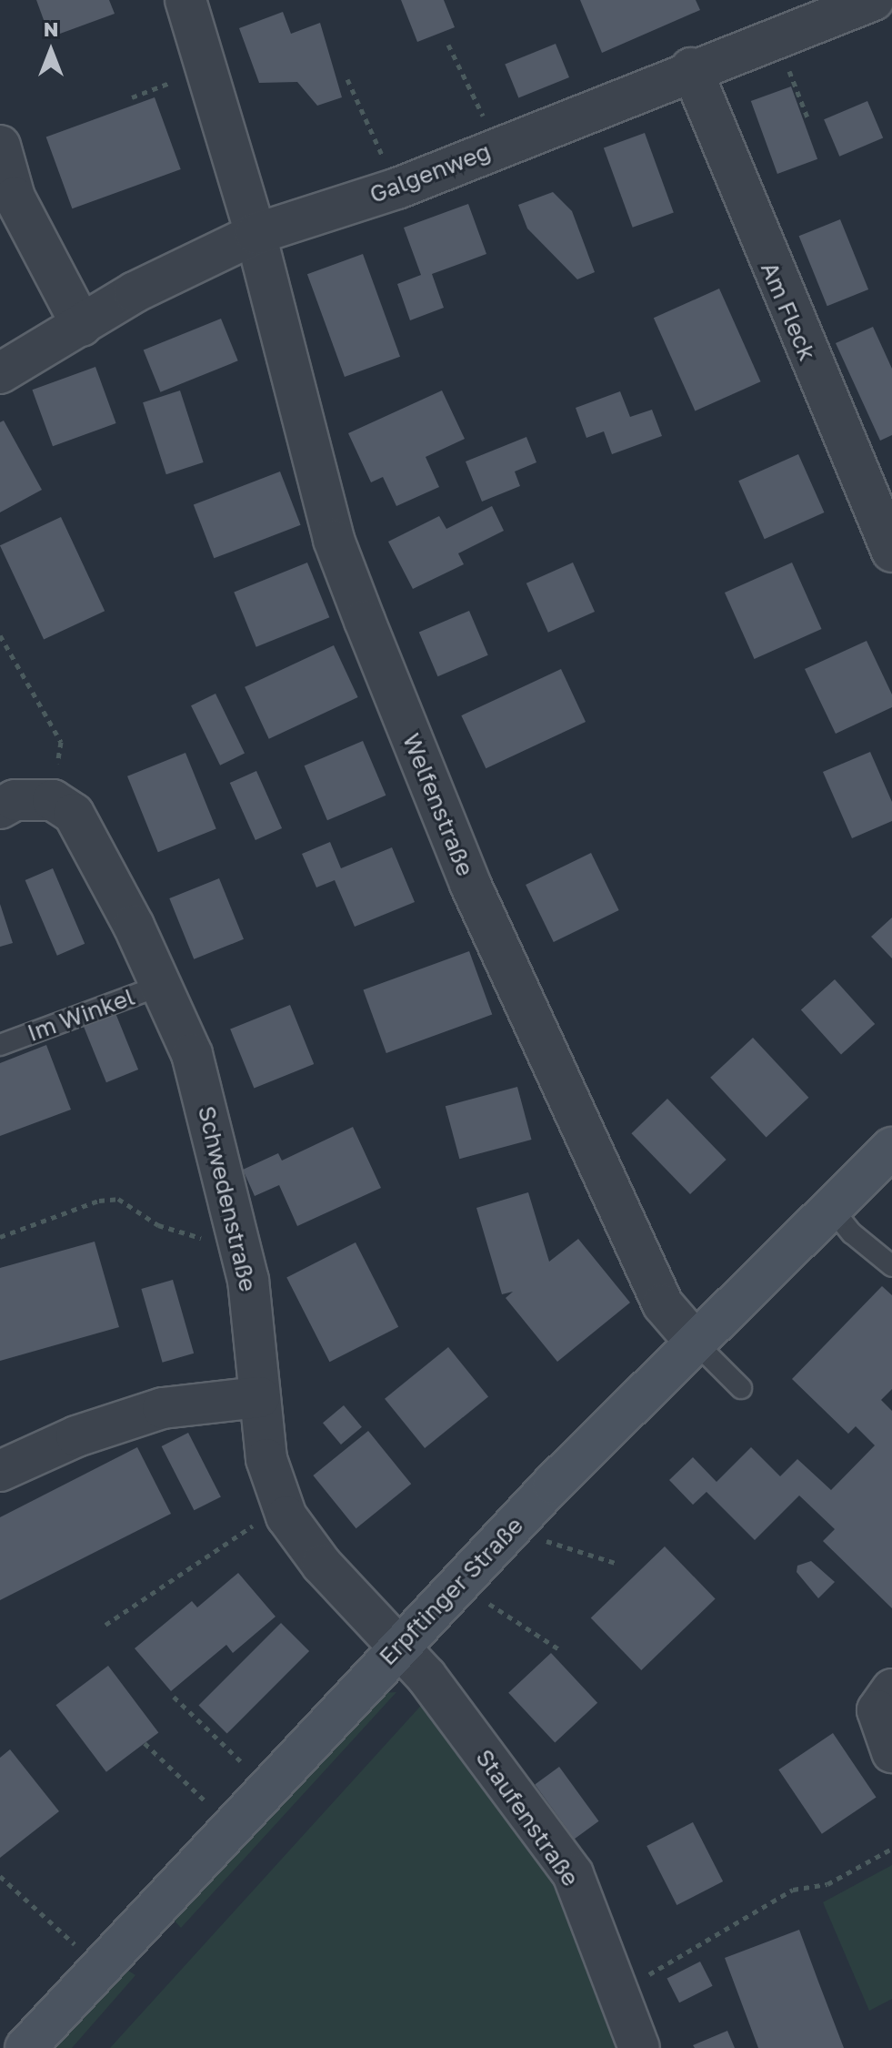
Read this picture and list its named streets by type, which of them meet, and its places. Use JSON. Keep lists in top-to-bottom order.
{
  "streets": {
    "street": [
      "Galgenweg",
      "Am Fleck",
      "Welfenstraße",
      "Schwedenstraße",
      "Erpftinger Straße",
      "Staufenstraße"
    ],
    "lane": ["Im Winkel"]
  },
  "crossings": [
    ["Galgenweg", "Am Fleck"],
    ["Galgenweg", "Welfenstraße"],
    ["Welfenstraße", "Erpftinger Straße"],
    ["Im Winkel", "Schwedenstraße"],
    ["Schwedenstraße", "Erpftinger Straße"],
    ["Schwedenstraße", "Staufenstraße"],
    ["Erpftinger Straße", "Staufenstraße"]
  ],
  "north": "top"
}
